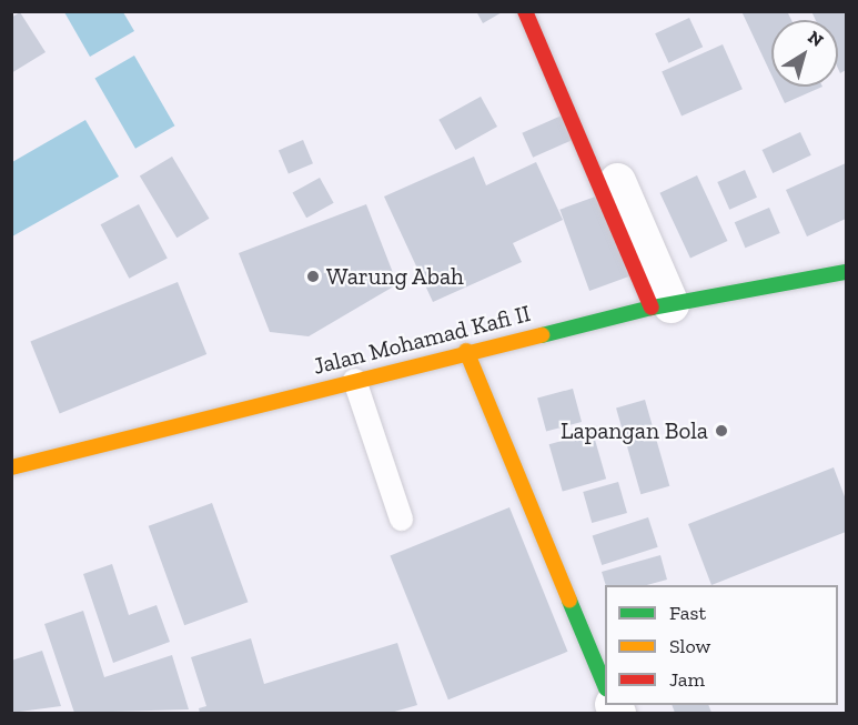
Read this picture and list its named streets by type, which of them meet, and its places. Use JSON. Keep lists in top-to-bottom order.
{
  "streets": {
    "main road": ["Jalan Mohamad Kafi II"]
  },
  "places": ["Warung Abah", "Lapangan Bola"],
  "legend": ["Fast", "Slow", "Jam"],
  "north": "top right"
}
